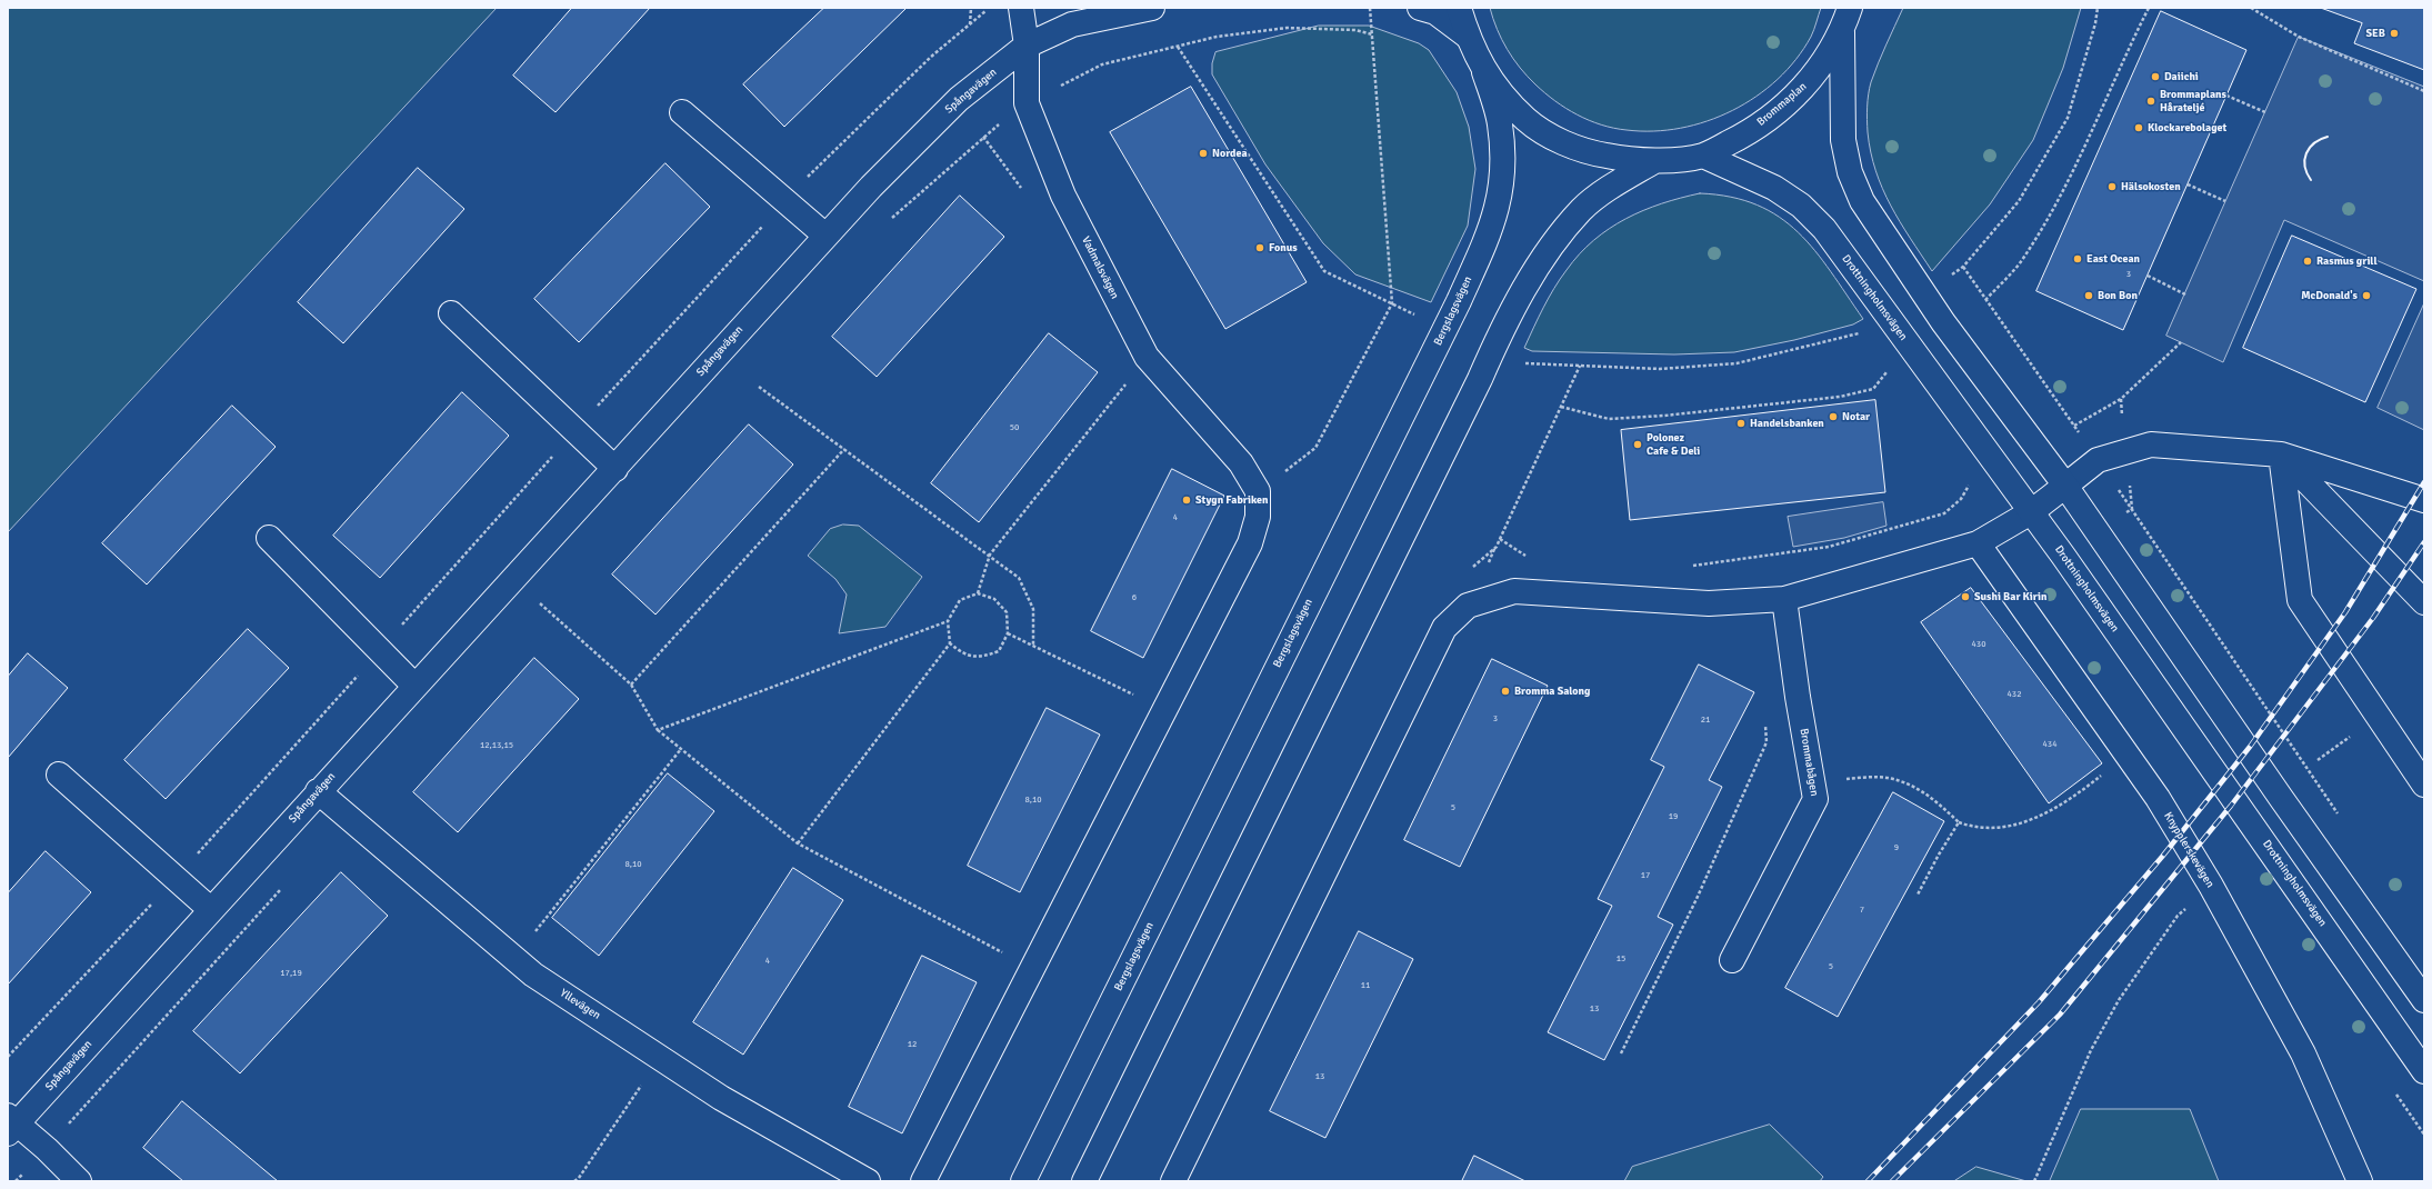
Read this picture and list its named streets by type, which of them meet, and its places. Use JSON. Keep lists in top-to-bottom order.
{
  "streets": {
    "street": [
      "Spångavägen",
      "Brommaplan",
      "Vadmalsvägen",
      "Drottningholmsvägen",
      "Bergslagsvägen",
      "Brommabågen",
      "Knypplerskevägen",
      "Yllevägen"
    ]
  },
  "crossings": [
    ["Spångavägen", "Vadmalsvägen"],
    ["Spångavägen", "Yllevägen"],
    ["Brommaplan", "Drottningholmsvägen"],
    ["Brommaplan", "Bergslagsvägen"]
  ],
  "places": [
    "SEB",
    "Daiichi",
    "Brommaplans Hårateljé",
    "Klockarebolaget",
    "Nordea",
    "Hälsokosten",
    "Fonus",
    "East Ocean",
    "Rasmus grill",
    "Bon Bon",
    "McDonald's",
    "Notar",
    "Handelsbanken",
    "Polonez Cafe & Deli",
    "Stygn Fabriken",
    "Sushi Bar Kirin",
    "Bromma Salong"
  ],
  "house_numbers": [
    "3",
    "50",
    "4",
    "6",
    "430",
    "432",
    "3",
    "21",
    "434",
    "12,13,15",
    "8,10",
    "5",
    "19",
    "9",
    "8,10",
    "17",
    "7",
    "15",
    "4",
    "5",
    "17,19",
    "11",
    "13",
    "12",
    "13"
  ]
}
